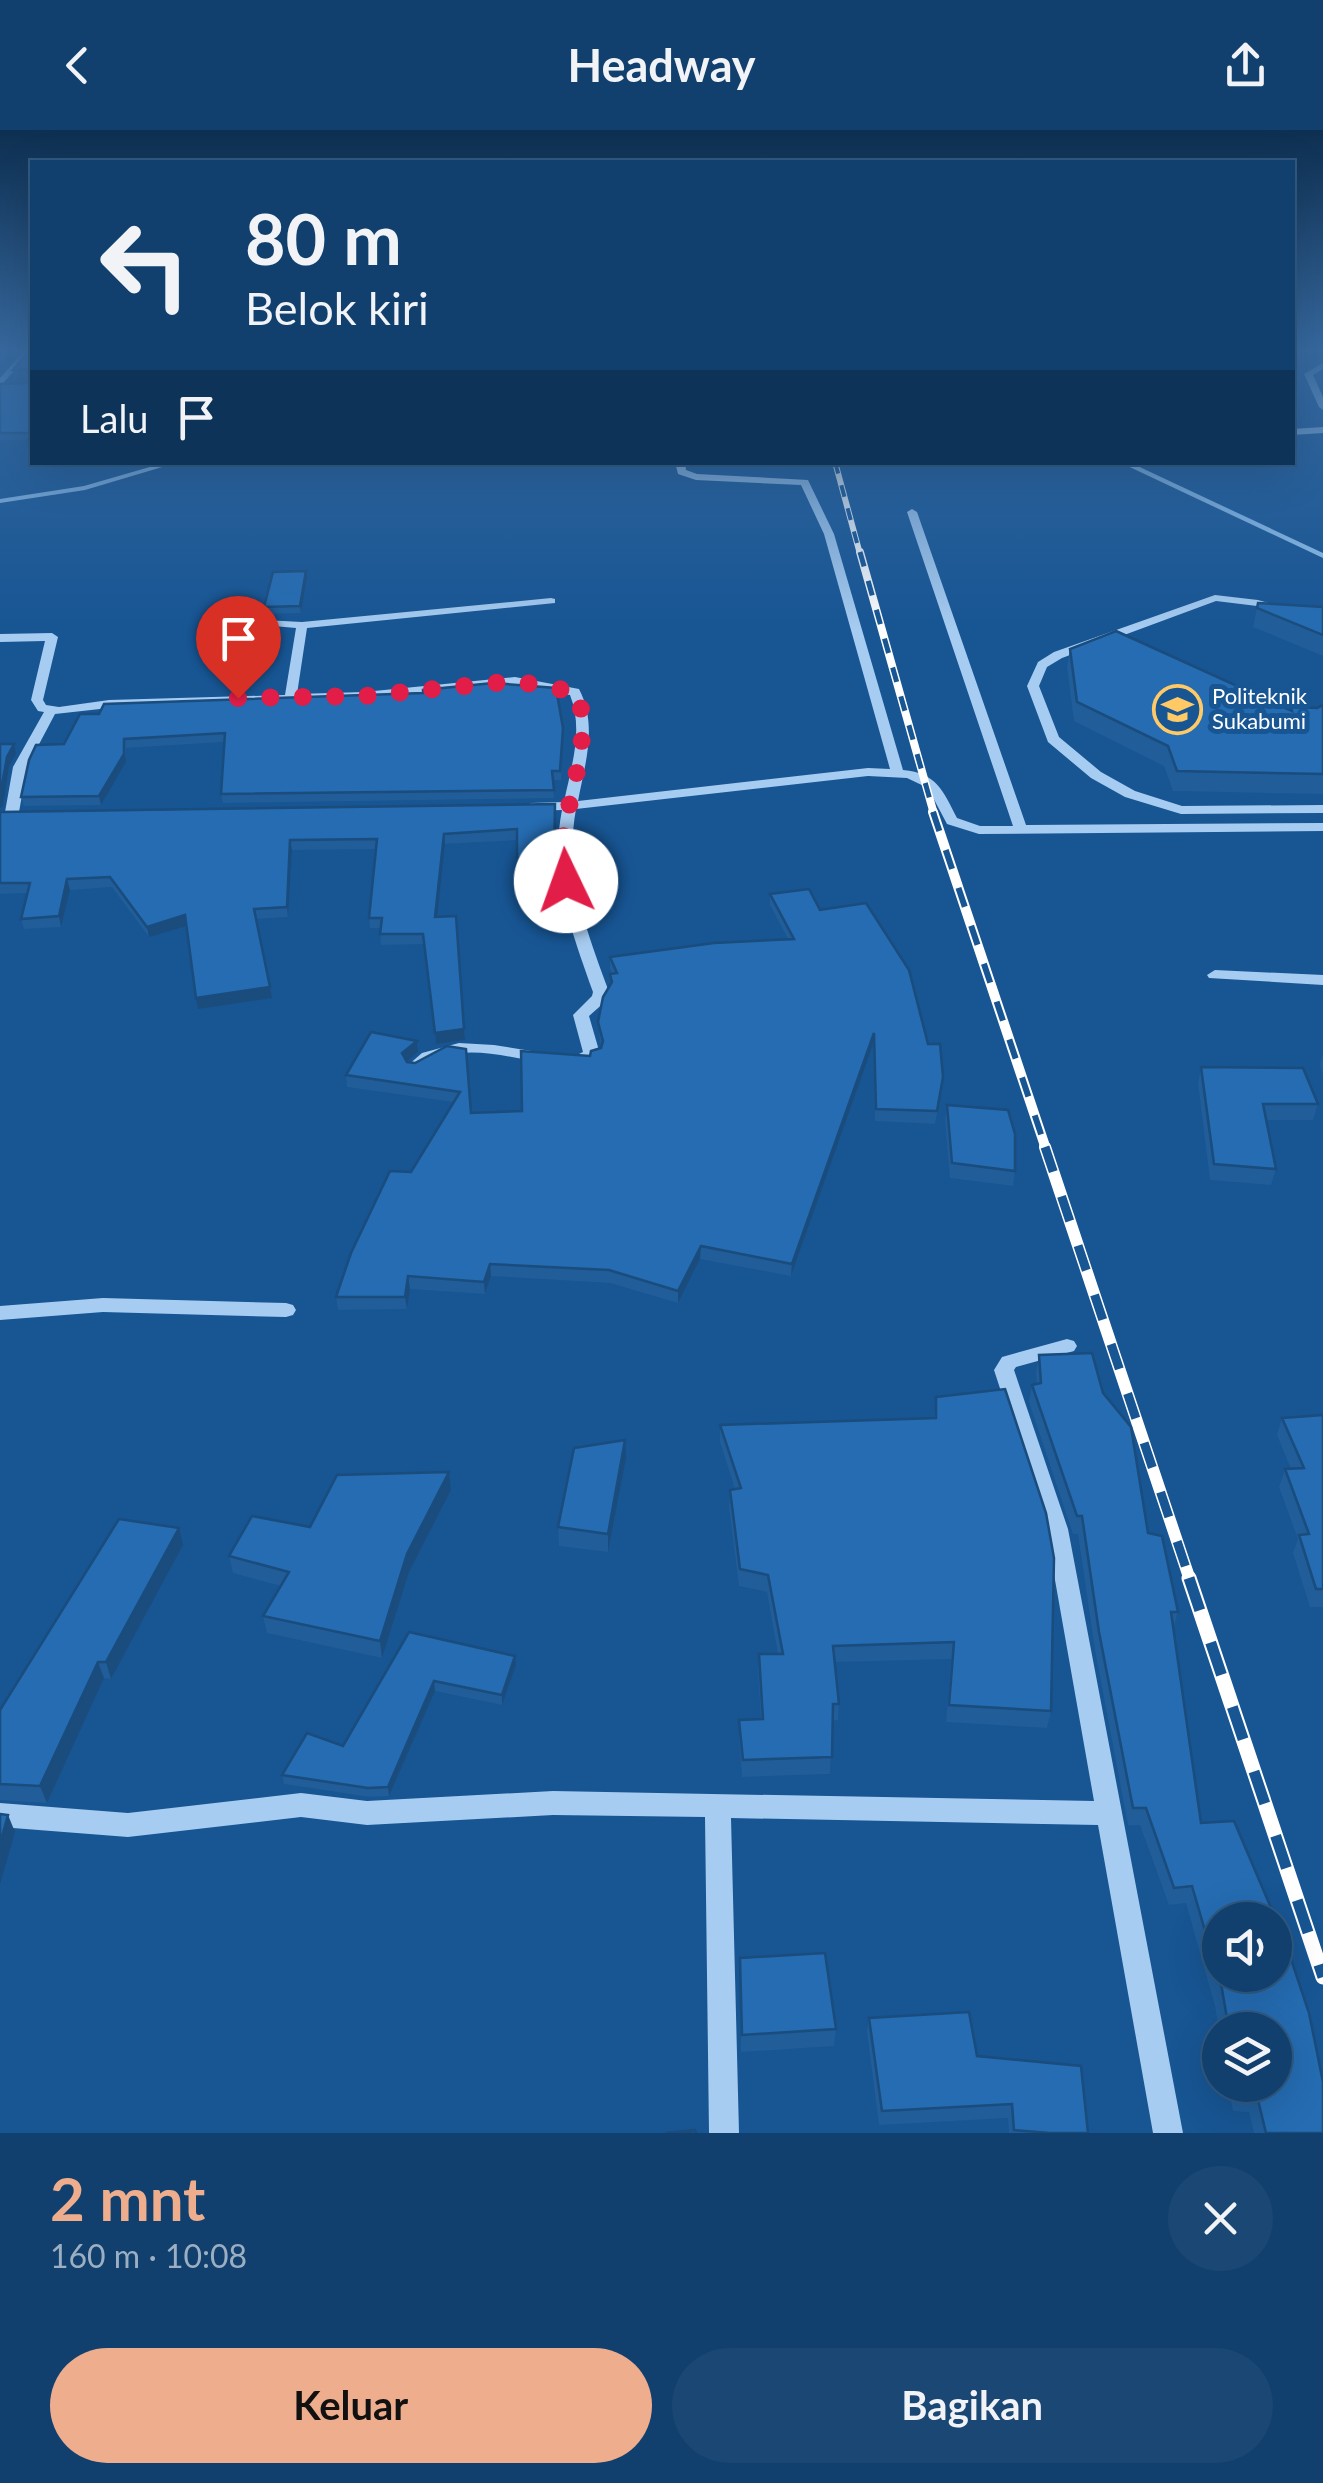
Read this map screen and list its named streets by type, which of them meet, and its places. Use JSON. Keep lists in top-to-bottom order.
{
  "places": {
    "school or university": ["Politeknik Sukabumi"]
  },
  "page": {
    "header": "Headway",
    "turn": ["80 m", "Belok kiri"],
    "then": "Lalu",
    "heading": ["2 mnt", "160 m · 10:08"],
    "buttons": ["Keluar", "Bagikan"]
  }
}
